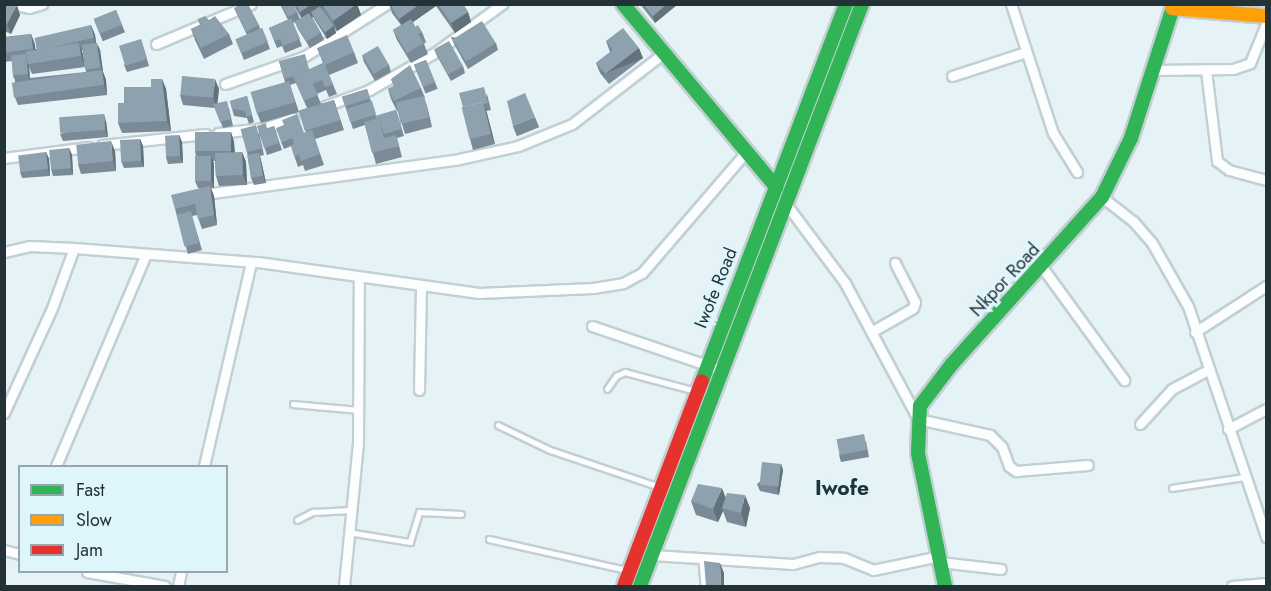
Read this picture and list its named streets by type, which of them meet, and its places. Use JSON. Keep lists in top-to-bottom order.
{
  "streets": {
    "street": ["Nkpor Road", "Iwofe Road"]
  },
  "districts": ["Iwofe"],
  "legend": ["Fast", "Slow", "Jam"]
}
